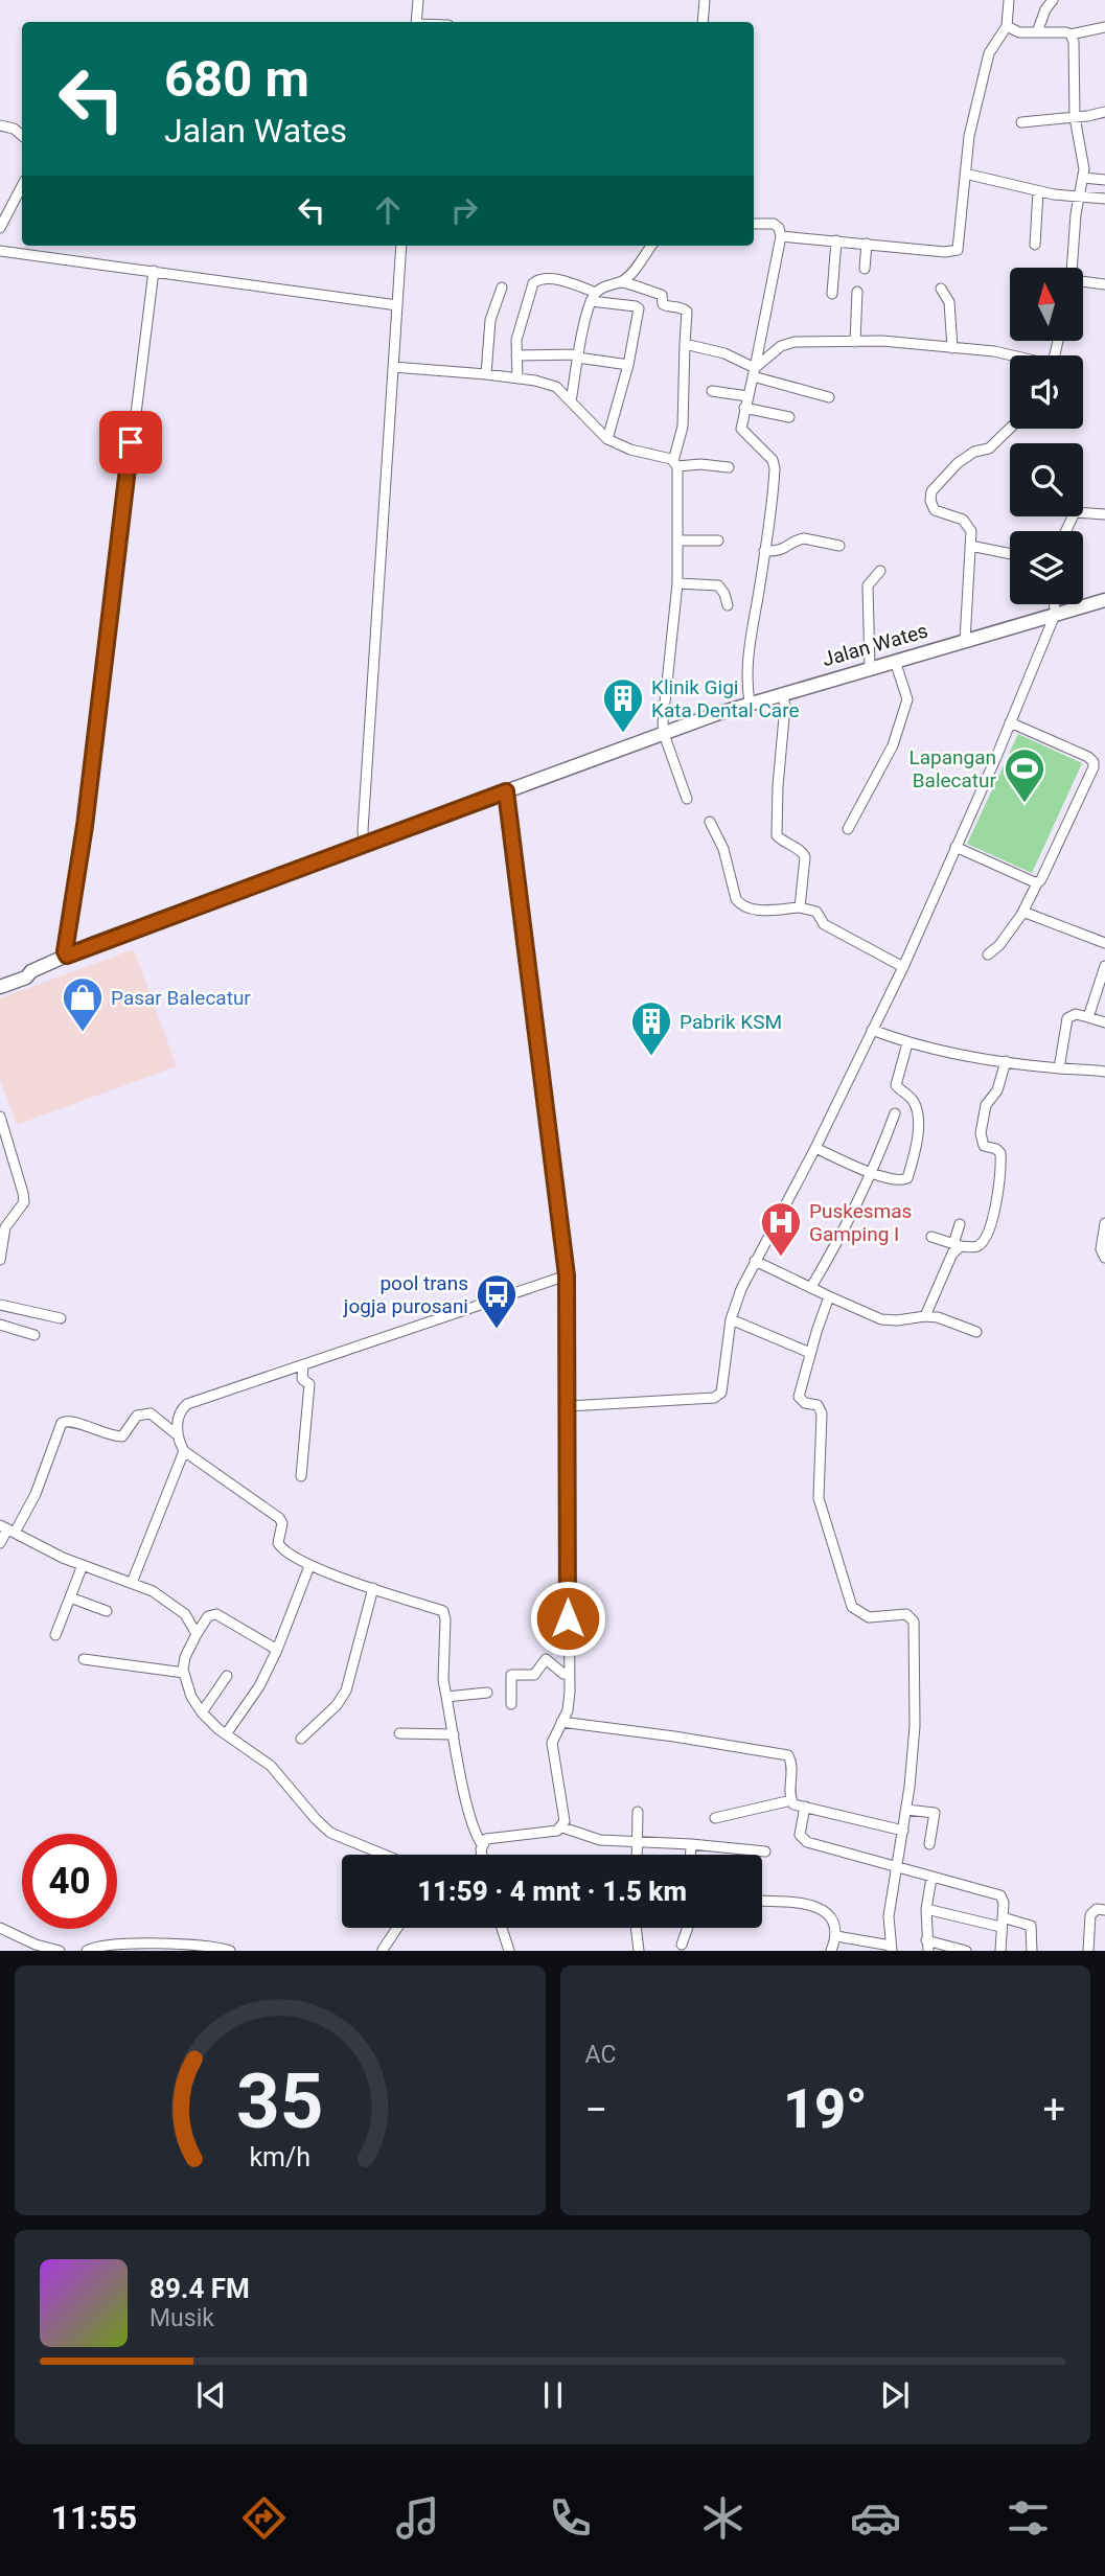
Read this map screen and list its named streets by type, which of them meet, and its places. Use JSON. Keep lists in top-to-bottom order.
{
  "streets": {
    "highway": ["Jalan Wates"]
  },
  "places": {
    "building": ["Klinik Gigi Kata Dental Care", "Pabrik KSM"],
    "sports": ["Lapangan Balecatur"],
    "shop": ["Pasar Balecatur"],
    "hospital": ["Puskesmas Gamping I"],
    "bus stop": ["pool trans jogja purosani"]
  },
  "north": "top",
  "page": {
    "turn": ["680 m", "Jalan Wates"],
    "limit": "40",
    "trip": "11:59 · 4 mnt · 1.5 km",
    "tile": "AC",
    "heat": ["−", "19°", "+"],
    "song": ["89.4 FM", "Musik"],
    "tabs": "11:55",
    "gauge": ["35", "km/h"]
  }
}
